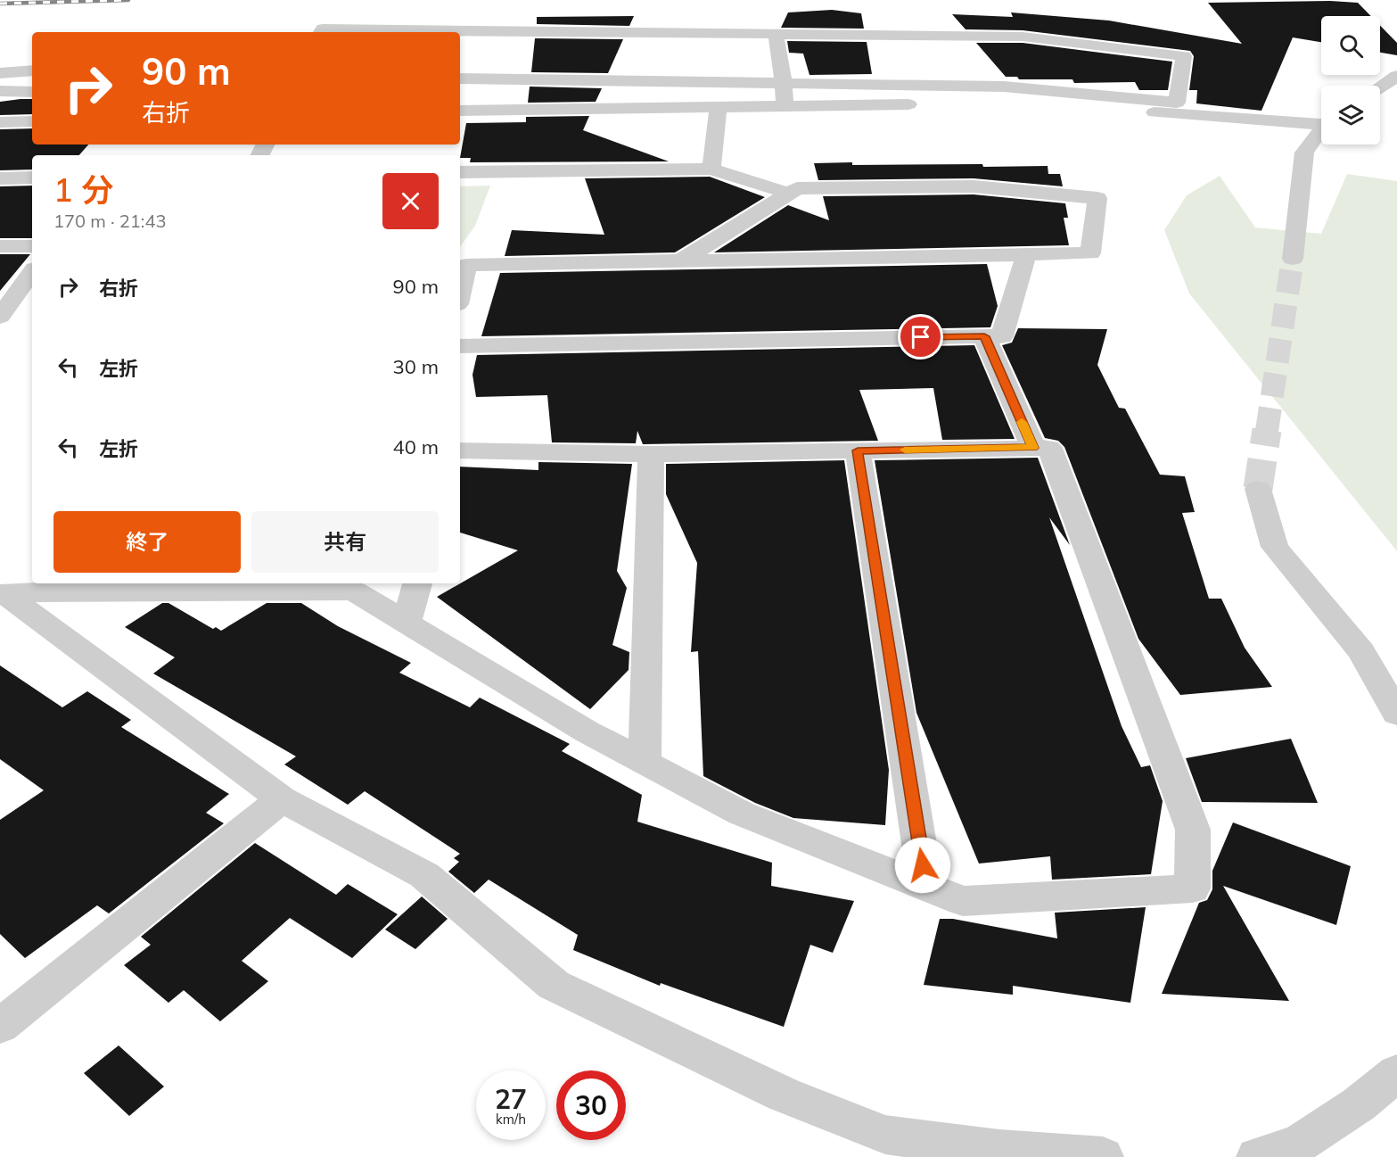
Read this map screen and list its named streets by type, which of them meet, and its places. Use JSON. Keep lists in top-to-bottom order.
{
  "page": {
    "turn": ["90 m", "右折"],
    "heading": ["1 分", "170 m · 21:43"],
    "list": [
      {
        "name": "右折",
        "value": "90 m"
      },
      {
        "name": "左折",
        "value": "30 m"
      },
      {
        "name": "左折",
        "value": "40 m"
      }
    ],
    "buttons": ["終了", "共有"],
    "speed": "27 km/h",
    "limit": "30"
  }
}
